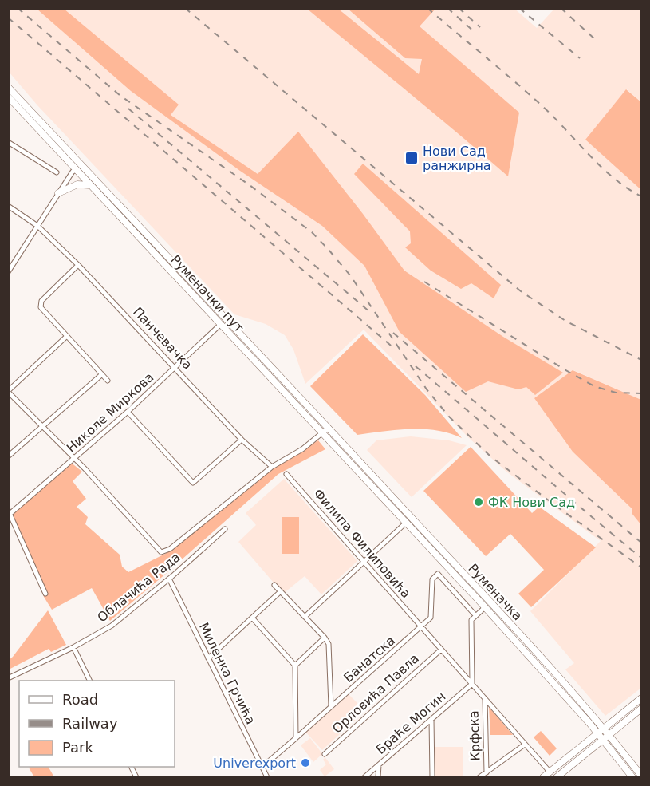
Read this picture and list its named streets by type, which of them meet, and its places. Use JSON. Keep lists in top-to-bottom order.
{
  "streets": {
    "main road": ["Руменачки пут", "Руменачка"],
    "street": [
      "Панчевачка",
      "Николе Миркова",
      "Филипа Филиповића",
      "Облачића Рада",
      "Банатска",
      "Миленка Грчића",
      "Орловића Павла",
      "Браће Могин",
      "Крфска"
    ]
  },
  "crossings": [
    ["Руменачки пут", "Николе Миркова"],
    ["Руменачки пут", "Облачића Рада"],
    ["Руменачки пут", "Руменачка"],
    ["Панчевачка", "Николе Миркова"],
    ["Панчевачка", "Облачића Рада"],
    ["Николе Миркова", "Облачића Рада"],
    ["Филипа Филиповића", "Банатска"],
    ["Филипа Филиповића", "Орловића Павла"],
    ["Филипа Филиповића", "Браће Могин"],
    ["Филипа Филиповића", "Крфска"],
    ["Облачића Рада", "Руменачка"],
    ["Облачића Рада", "Миленка Грчића"],
    ["Банатска", "Миленка Грчића"]
  ],
  "places": {
    "transit": ["Нови Сад ранжирна"],
    "other": ["ФК Нови Сад", "Univerexport"]
  },
  "legend": ["Road", "Railway", "Park"]
}
